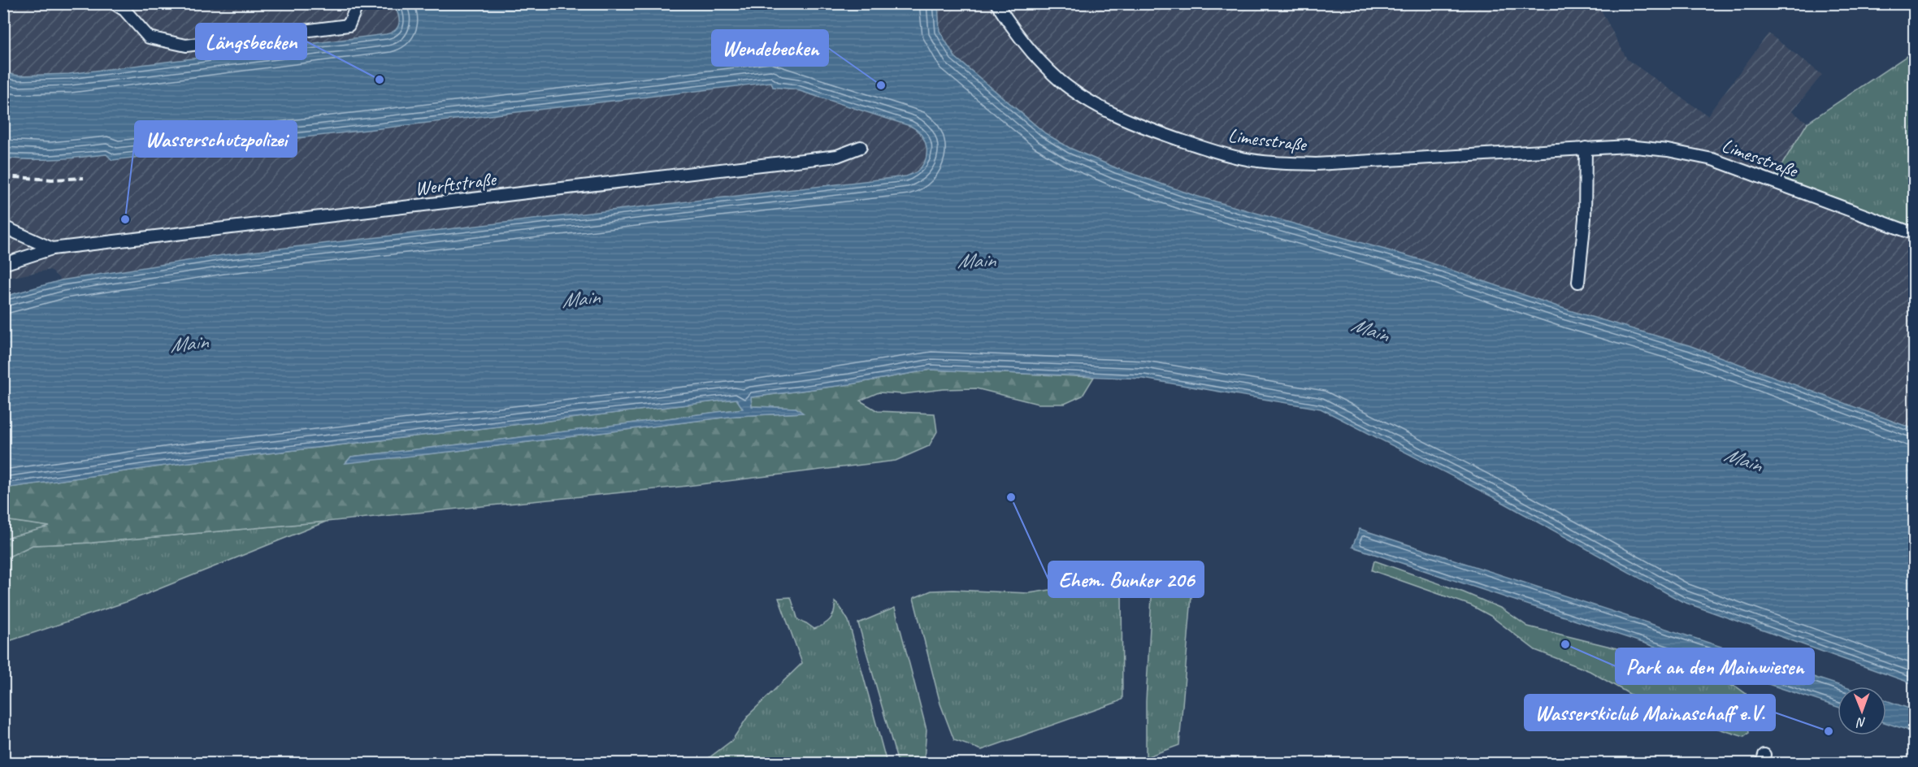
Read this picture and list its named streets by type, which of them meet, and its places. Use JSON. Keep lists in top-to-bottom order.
{
  "streets": {
    "street": ["Limesstraße", "Werftstraße"]
  },
  "water": ["Main"],
  "places": [
    "Längsbecken",
    "Wendebecken",
    "Wasserschutzpolizei",
    "Ehem. Bunker 206",
    "Park an den Mainwiesen",
    "Wasserskiclub Mainaschaff e.V."
  ],
  "north": "bottom"
}
